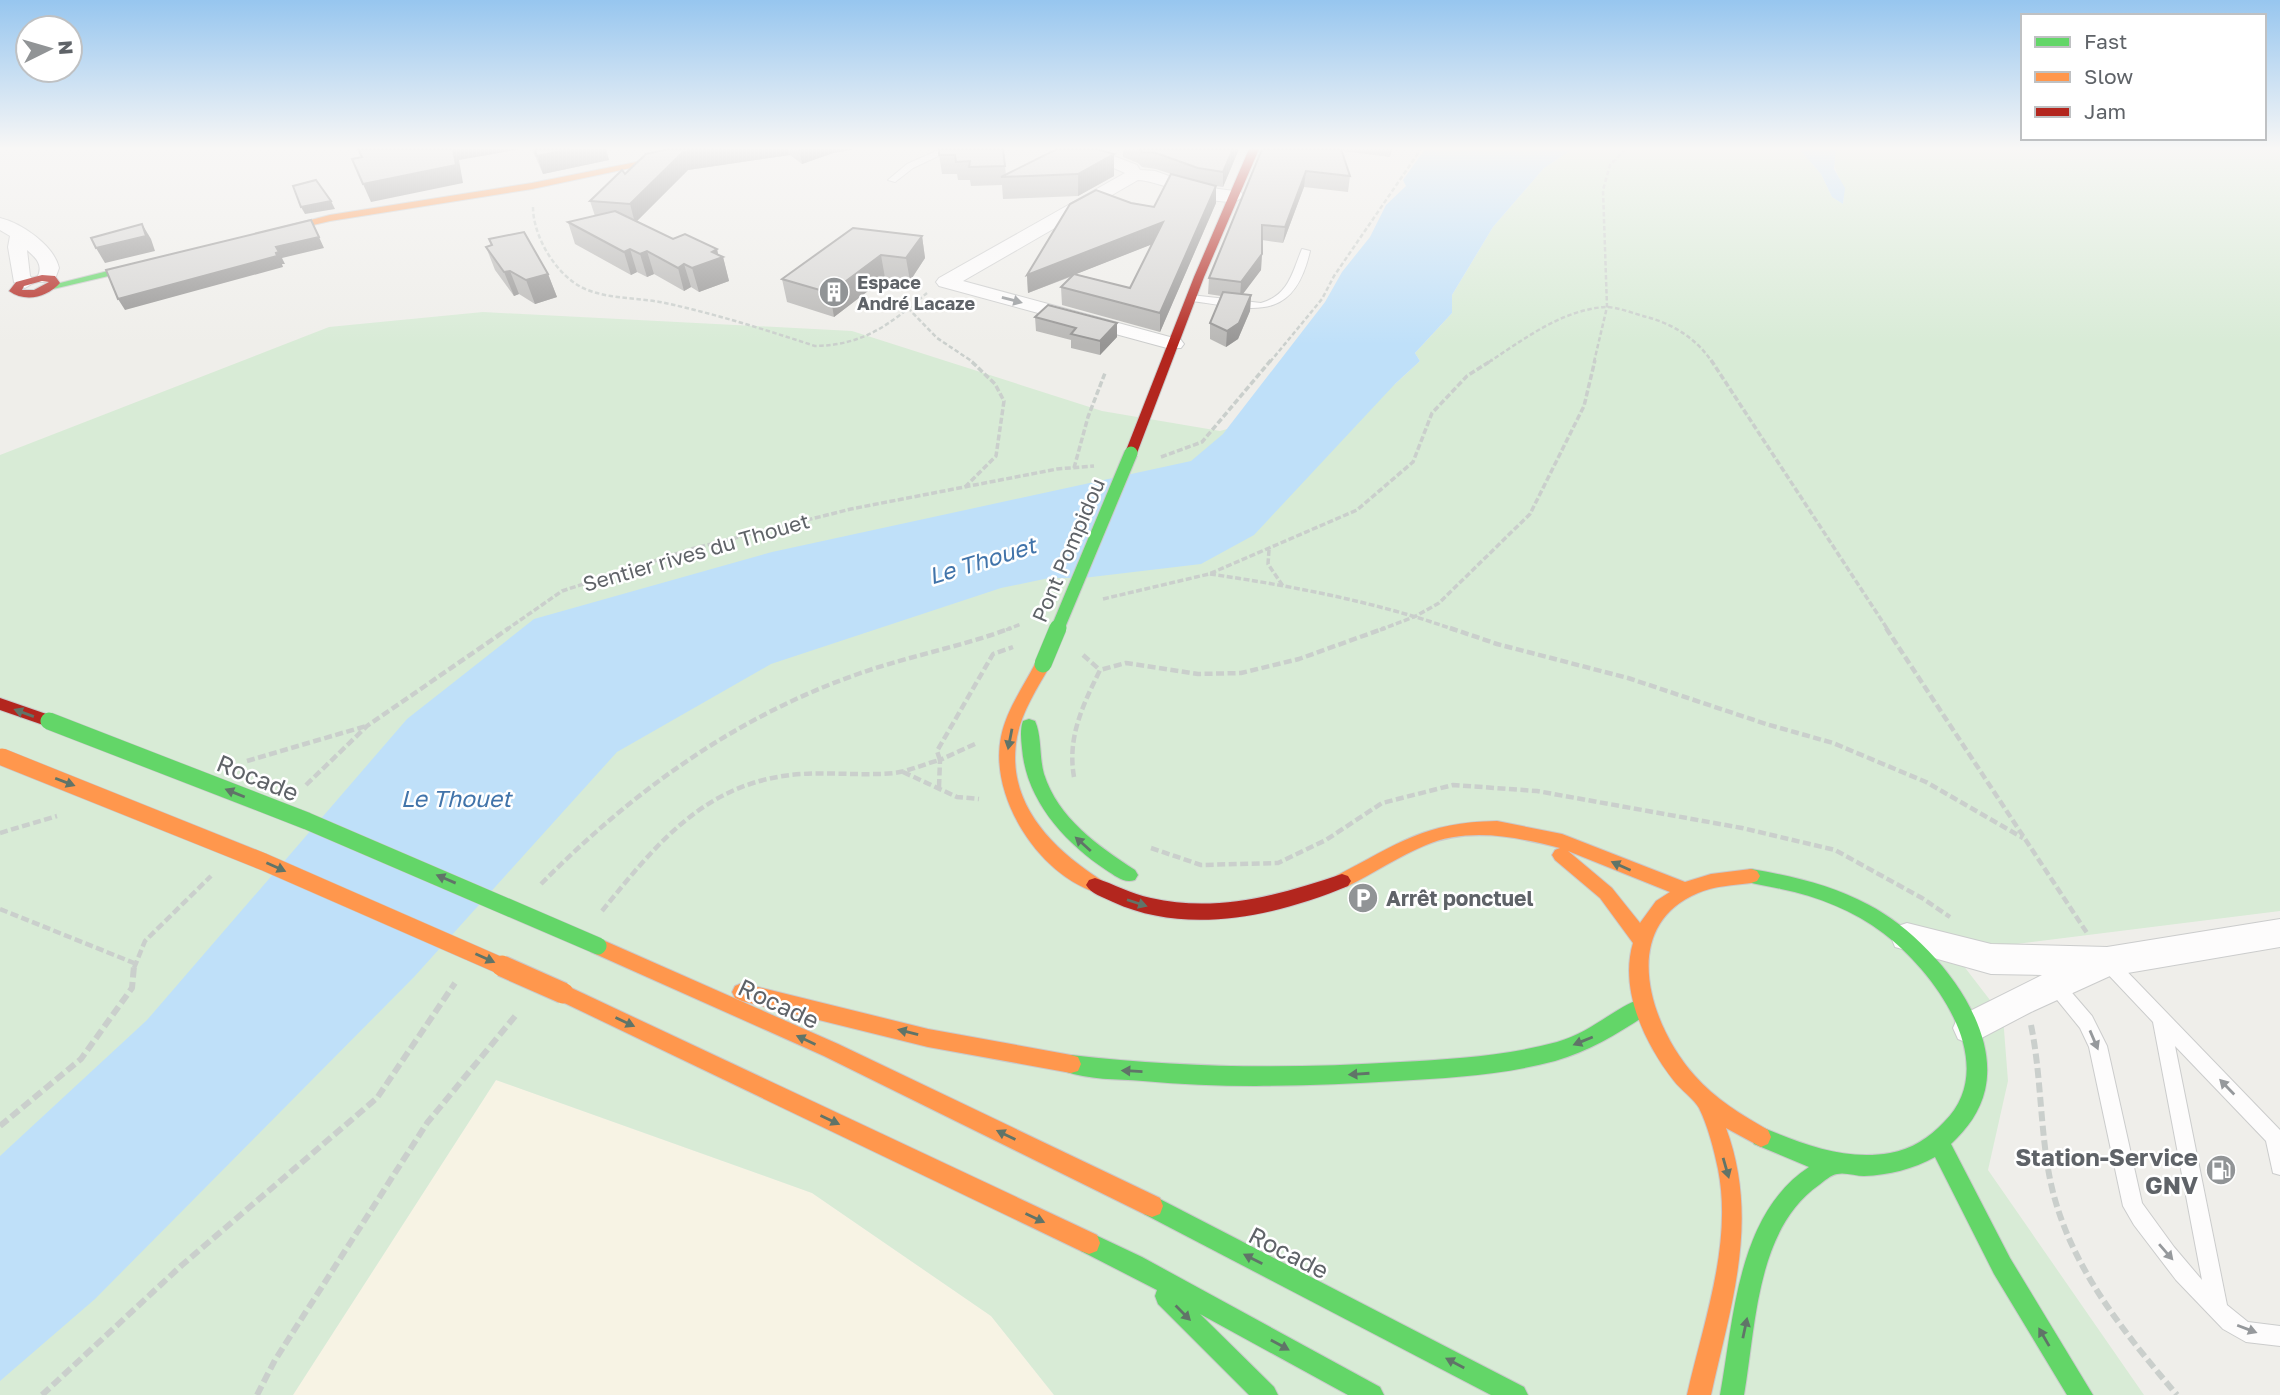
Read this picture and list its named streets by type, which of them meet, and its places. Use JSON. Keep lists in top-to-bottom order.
{
  "streets": {
    "main road": ["Pont Pompidou", "Rocade"],
    "path": ["Sentier rives du Thouet"]
  },
  "water": ["Le Thouet"],
  "places": {
    "building": ["Espace André Lacaze"],
    "parking": ["Arrêt ponctuel"],
    "fuel station": ["Station-Service GNV"]
  },
  "legend": ["Fast", "Slow", "Jam"],
  "north": "right"
}
